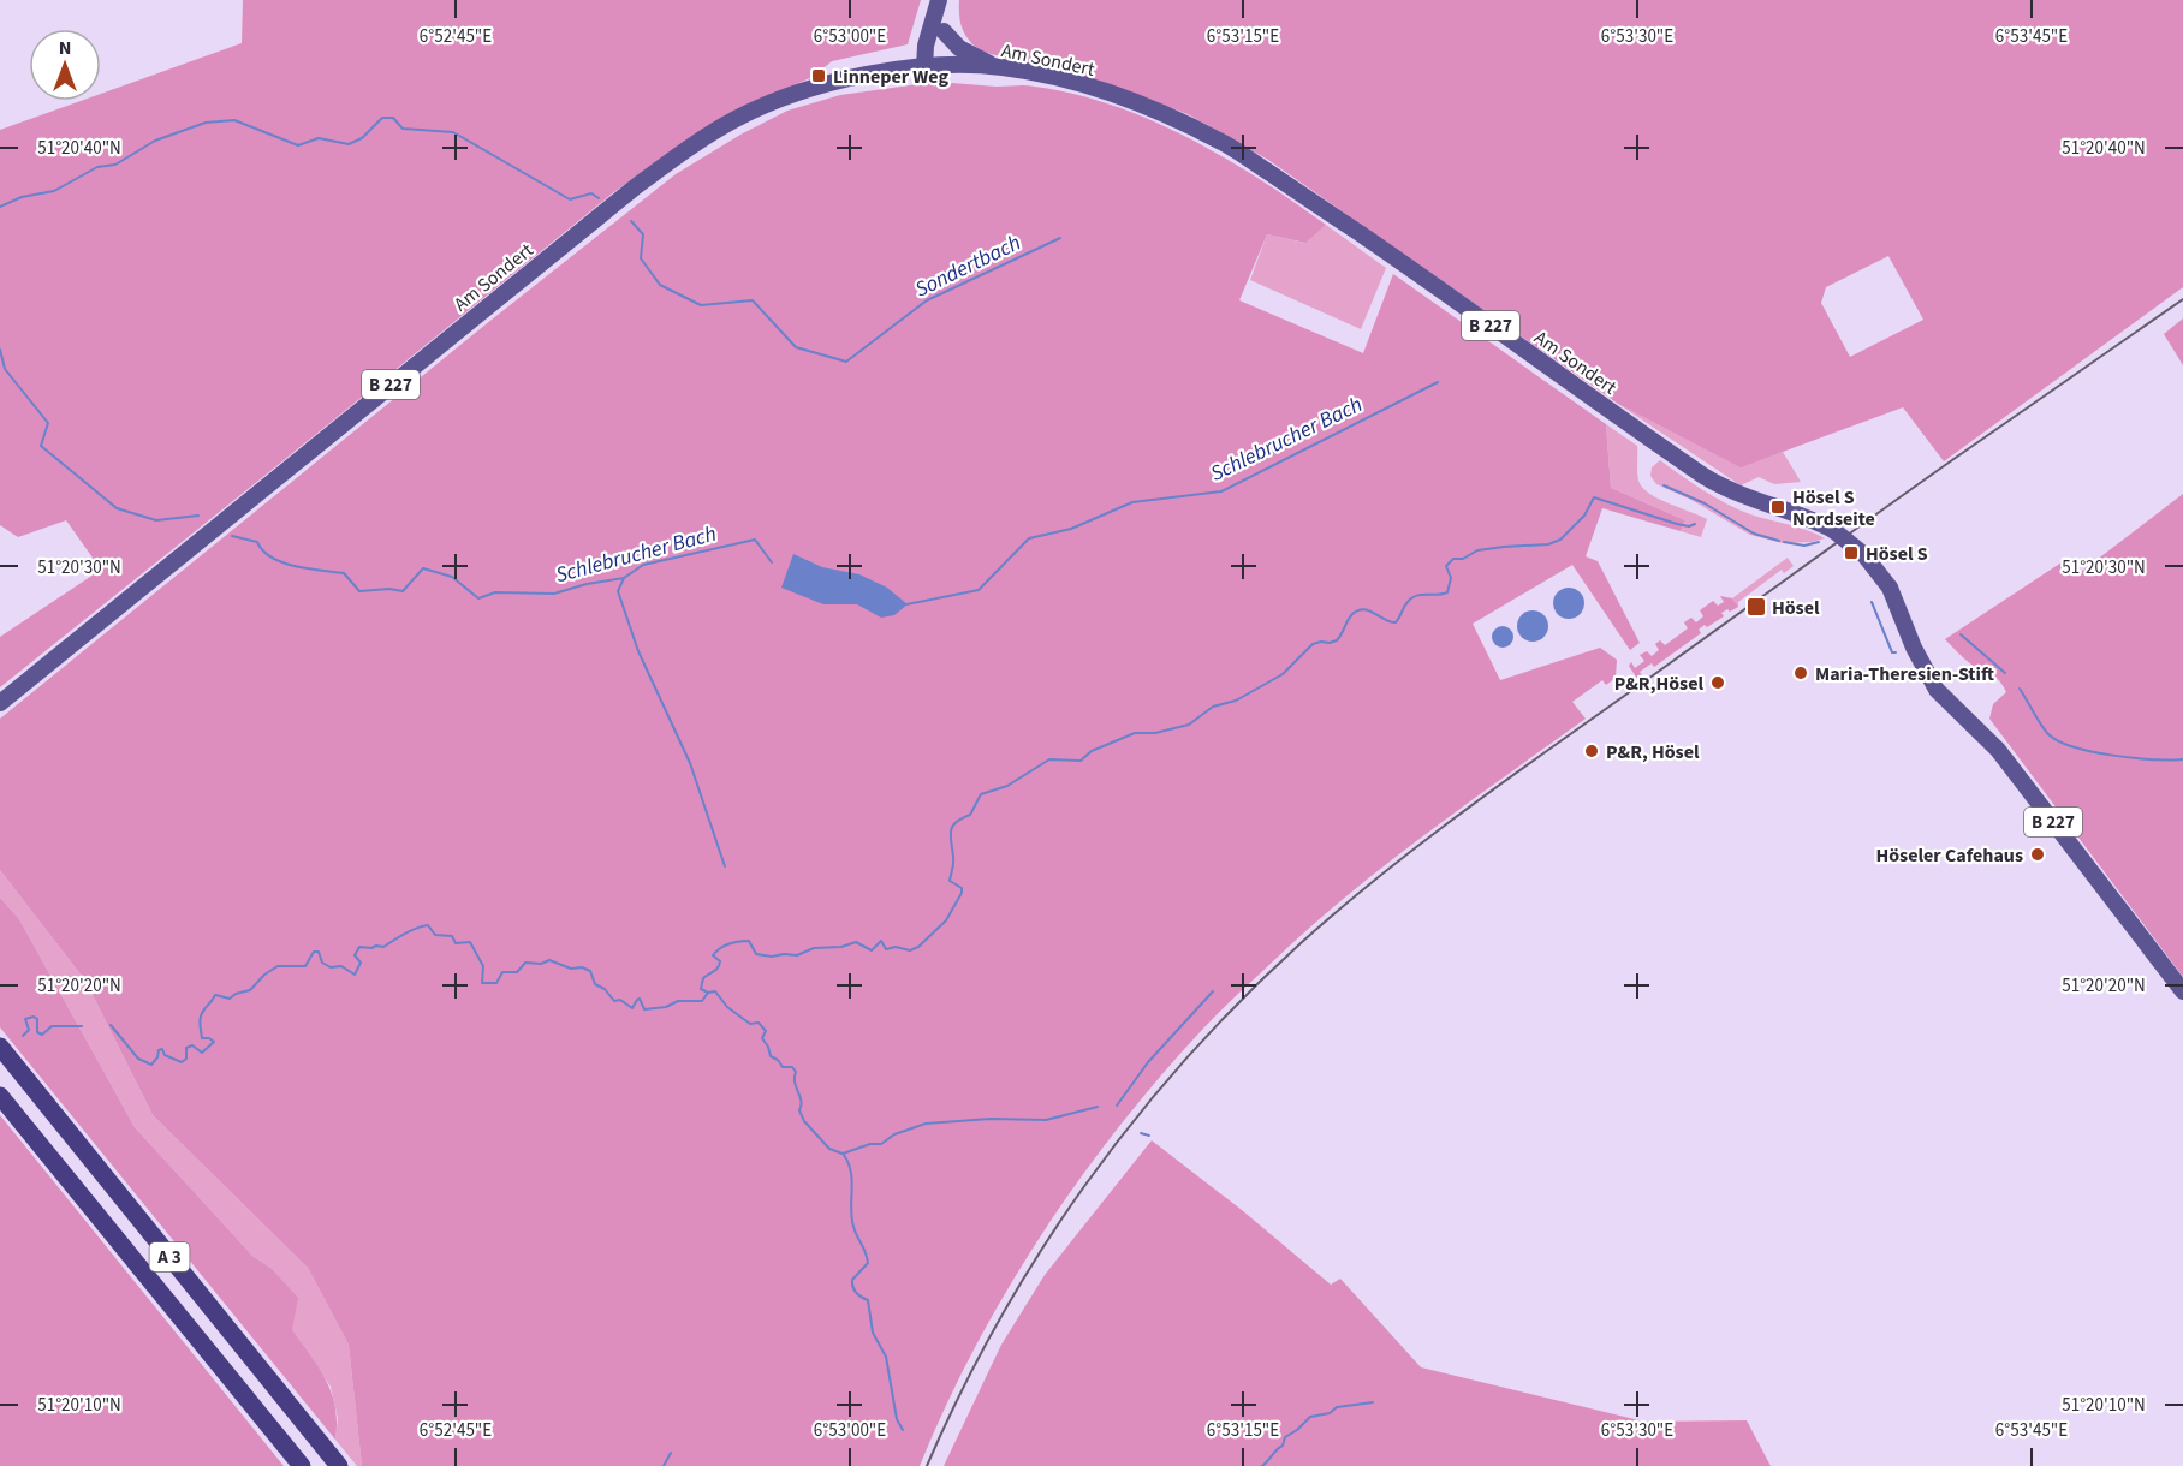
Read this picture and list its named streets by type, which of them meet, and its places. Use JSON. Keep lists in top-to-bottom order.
{
  "streets": {
    "highway": ["A 3"],
    "main road": ["Am Sondert", "B 227"]
  },
  "water": ["Sondertbach", "Schlebrucher Bach"],
  "places": {
    "transit": [
      "Linneper Weg",
      "Hösel S Nordseite",
      "Hösel S",
      "Hösel"
    ],
    "other": [
      "Maria-Theresien-Stift",
      "P&R,Hösel",
      "P&R, Hösel",
      "Höseler Cafehaus"
    ]
  },
  "north": "top",
  "coordinates": [
    "6°52'45\"E",
    "6°53'00\"E",
    "6°53'15\"E",
    "6°53'30\"E",
    "6°53'45\"E",
    "51°20'40\"N",
    "51°20'30\"N",
    "51°20'20\"N",
    "51°20'10\"N"
  ]
}
